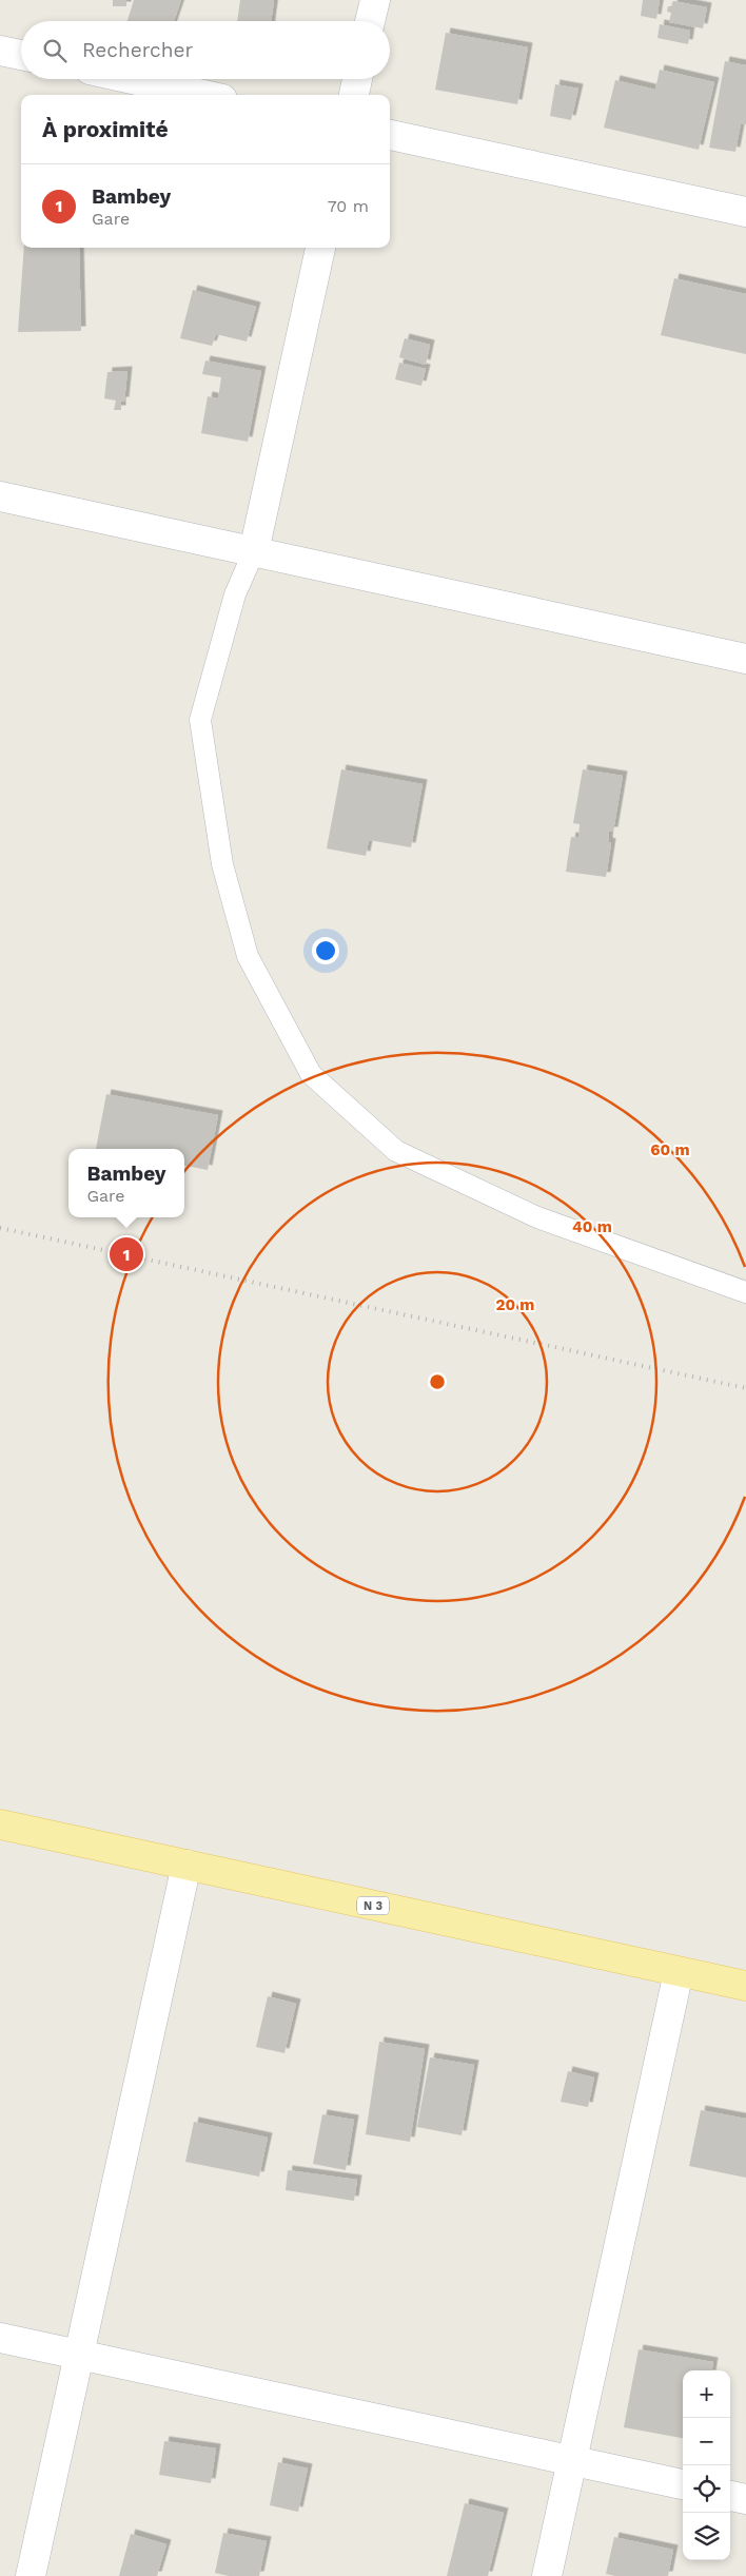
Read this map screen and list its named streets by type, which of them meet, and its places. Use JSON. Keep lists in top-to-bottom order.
{
  "streets": {
    "main road": ["N 3"]
  },
  "page": {
    "search": "Rechercher",
    "heading": "À proximité",
    "list": [
      {
        "mark": "1",
        "name": "Bambey",
        "note": "Gare",
        "value": "70 m"
      }
    ],
    "popup": ["Bambey", "Gare"],
    "pins": "1",
    "map_buttons": ["+", "−"]
  },
  "rings": ["60 m", "40 m", "20 m"]
}
